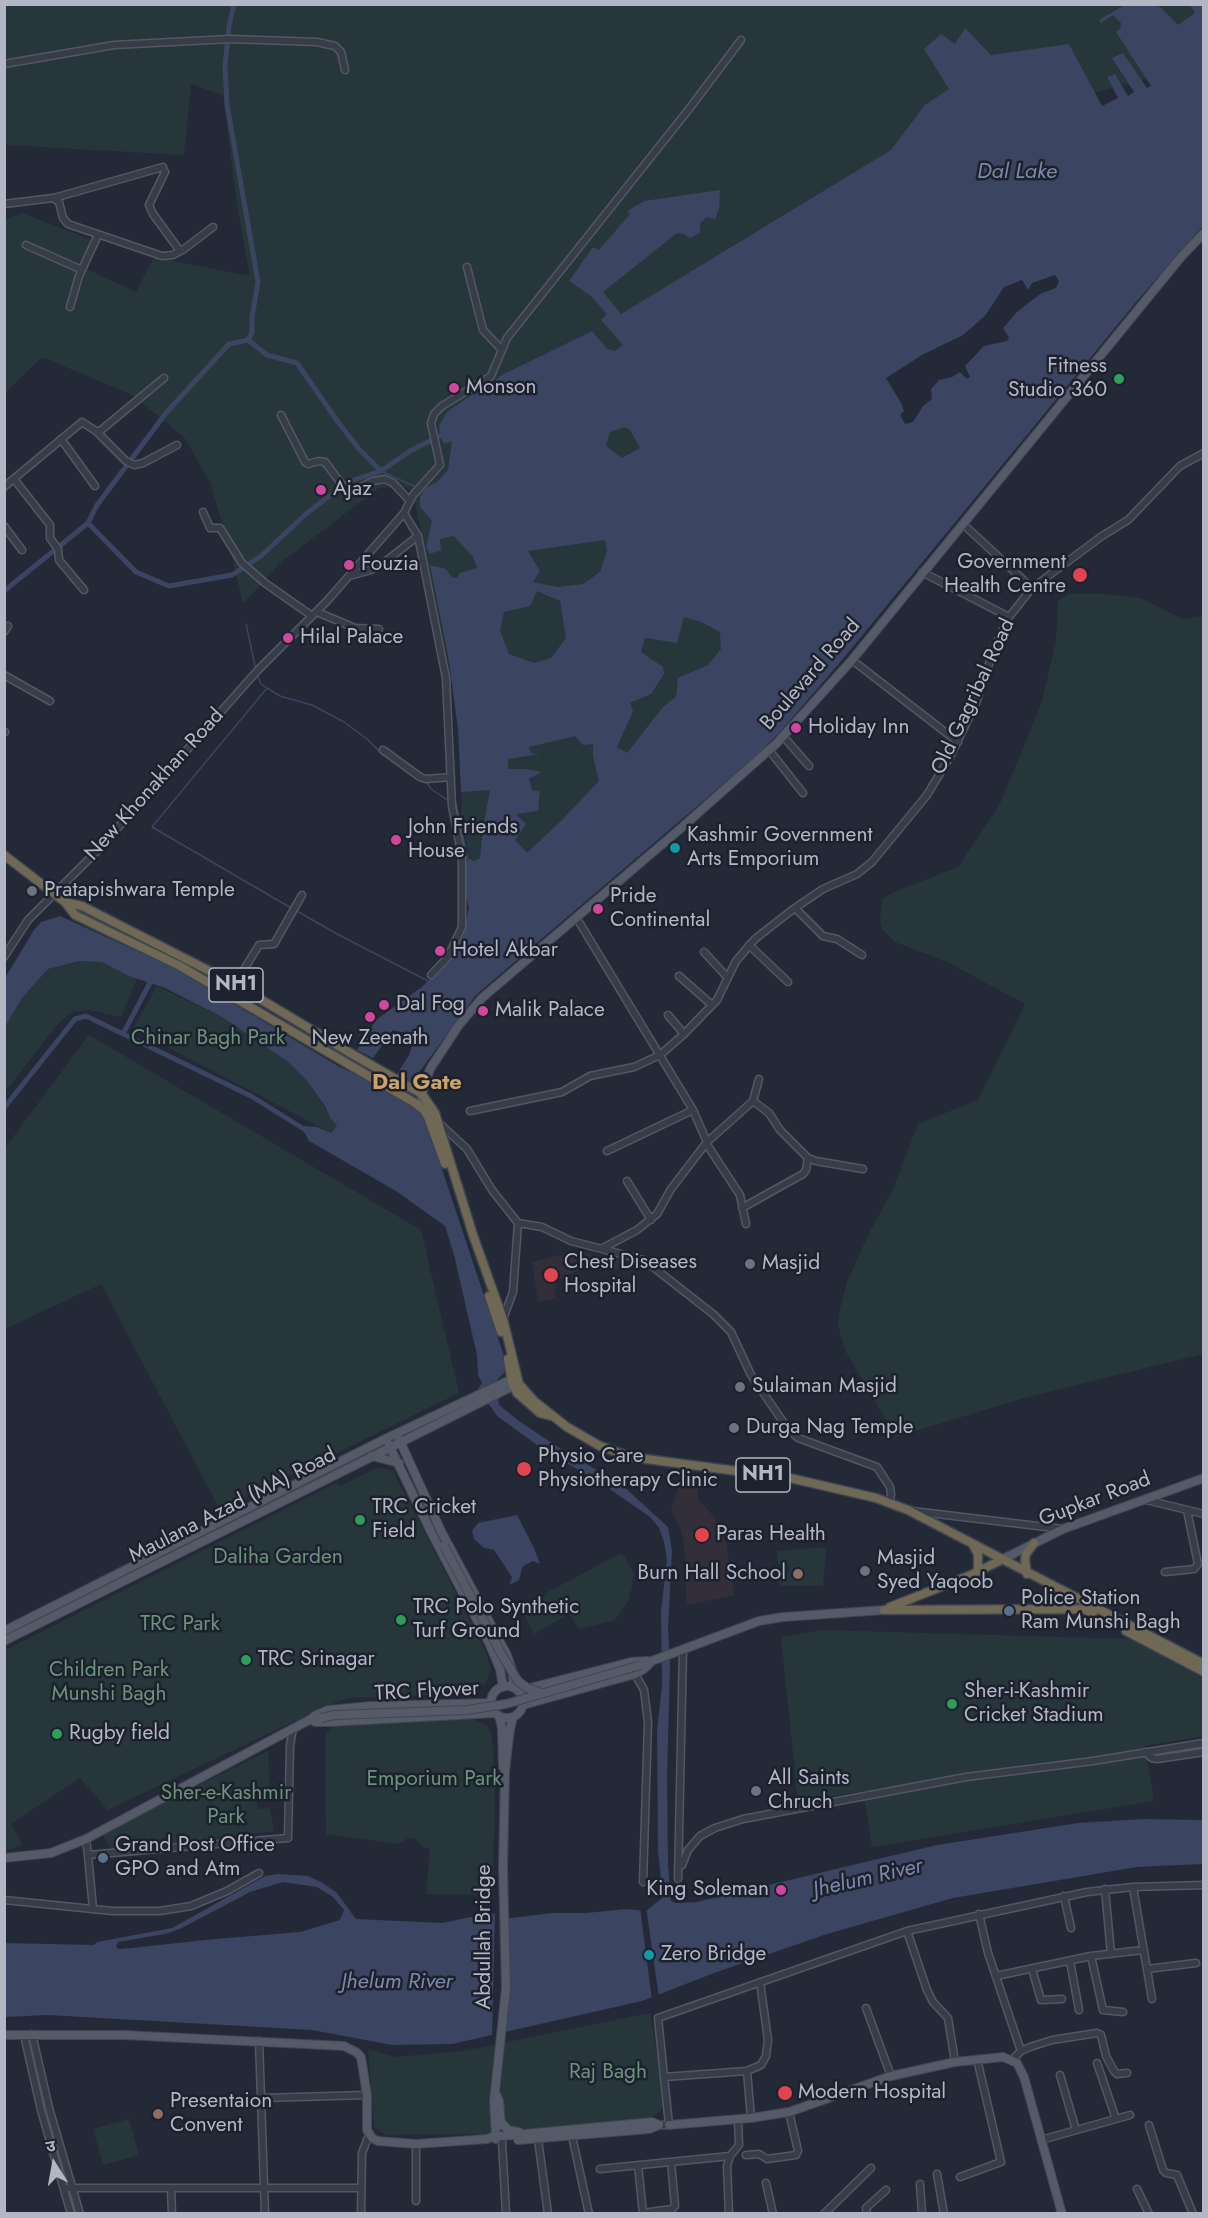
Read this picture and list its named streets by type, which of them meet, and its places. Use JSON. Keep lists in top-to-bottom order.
{
  "streets": {
    "highway": ["NH1"],
    "main road": [
      "Boulevard Road",
      "Gupkar Road",
      "Maulana Azad (MA) Road",
      "TRC Flyover",
      "Abdullah Bridge"
    ],
    "street": ["Old Gagribal Road", "New Khonakhan Road"]
  },
  "crossings": [
    ["Boulevard Road", "NH1"],
    ["New Khonakhan Road", "NH1"],
    ["NH1", "Gupkar Road"],
    ["NH1", "Maulana Azad (MA) Road"]
  ],
  "districts": ["Dal Gate"],
  "water": ["Dal Lake", "Jhelum River"],
  "parks": [
    "Chinar Bagh Park",
    "Daliha Garden",
    "TRC Park",
    "Children Park Munshi Bagh",
    "Emporium Park",
    "Sher-e-Kashmir Park",
    "Raj Bagh"
  ],
  "places": [
    "Fitness Studio 360",
    "Monson",
    "Ajaz",
    "Fouzia",
    "Government Health Centre",
    "Hilal Palace",
    "Holiday Inn",
    "John Friends House",
    "Kashmir Government Arts Emporium",
    "Pratapishwara Temple",
    "Pride Continental",
    "Hotel Akbar",
    "Dal Fog",
    "Malik Palace",
    "New Zeenath",
    "Masjid",
    "Chest Diseases Hospital",
    "Sulaiman Masjid",
    "Durga Nag Temple",
    "Physio Care Physiotherapy Clinic",
    "TRC Cricket Field",
    "Paras Health",
    "Masjid Syed Yaqoob",
    "Burn Hall School",
    "Police Station Ram Munshi Bagh",
    "TRC Polo Synthetic Turf Ground",
    "TRC Srinagar",
    "Sher-i-Kashmir Cricket Stadium",
    "Rugby field",
    "All Saints Chruch",
    "Grand Post Office GPO and Atm",
    "King Soleman",
    "Zero Bridge",
    "Modern Hospital",
    "Presentaion Convent"
  ],
  "north": "top"
}
